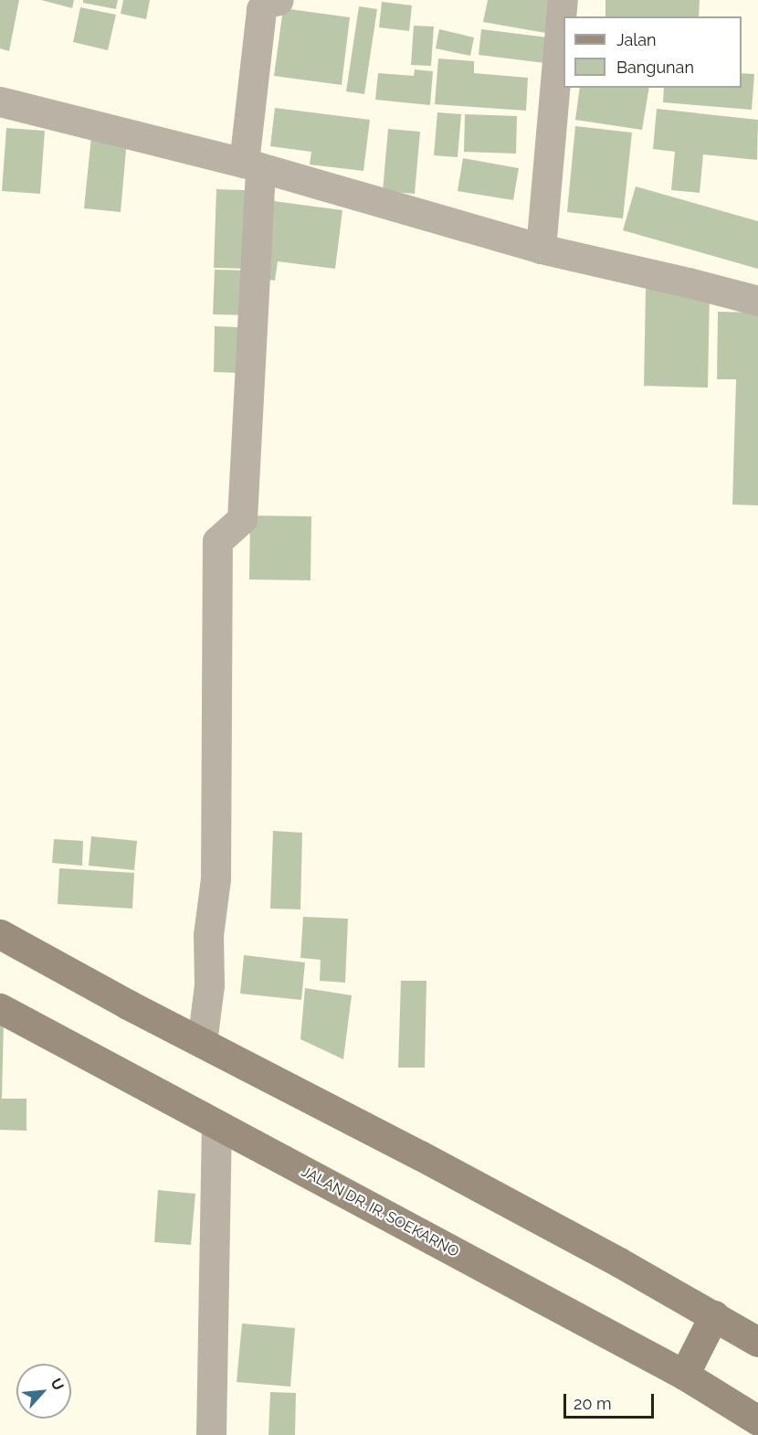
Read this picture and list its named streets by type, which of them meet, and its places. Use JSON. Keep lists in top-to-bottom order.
{
  "streets": {
    "main road": ["JALAN DR. IR. SOEKARNO"]
  },
  "legend": ["Jalan", "Bangunan"],
  "scale_bar": "20 m",
  "north": "top right"
}
